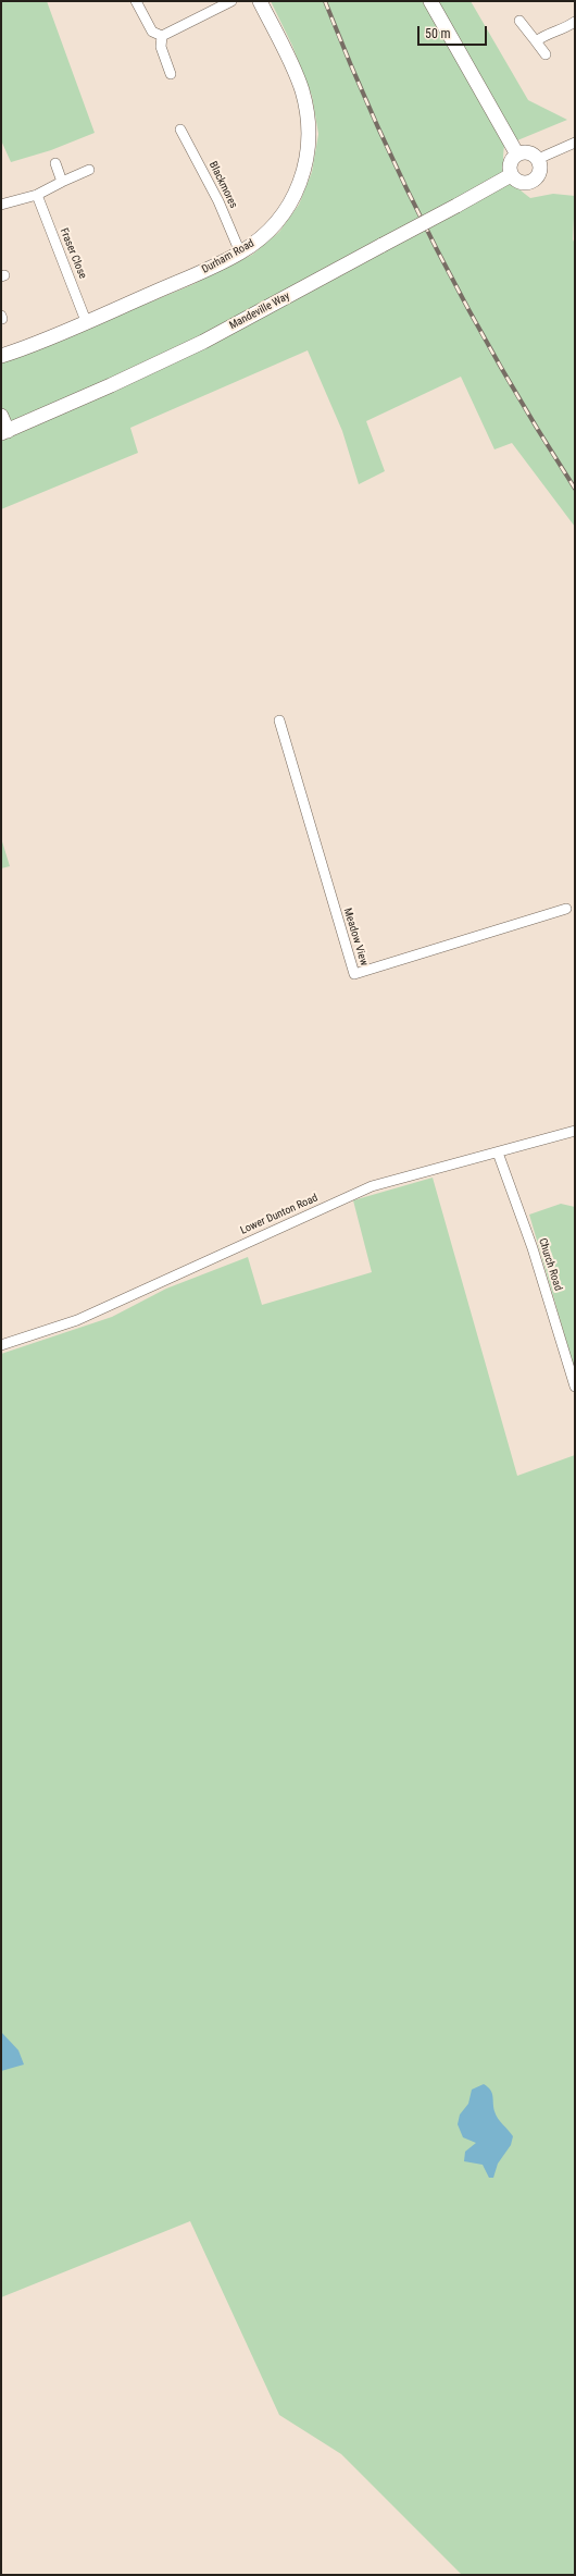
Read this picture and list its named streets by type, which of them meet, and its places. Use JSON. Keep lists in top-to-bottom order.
{
  "streets": {
    "main road": ["Durham Road", "Mandeville Way"],
    "street": [
      "Blackmores",
      "Fraser Close",
      "Meadow View",
      "Lower Dunton Road",
      "Church Road"
    ]
  },
  "crossings": [
    ["Blackmores", "Durham Road"],
    ["Fraser Close", "Durham Road"],
    ["Lower Dunton Road", "Church Road"]
  ],
  "scale_bar": "50 m"
}
